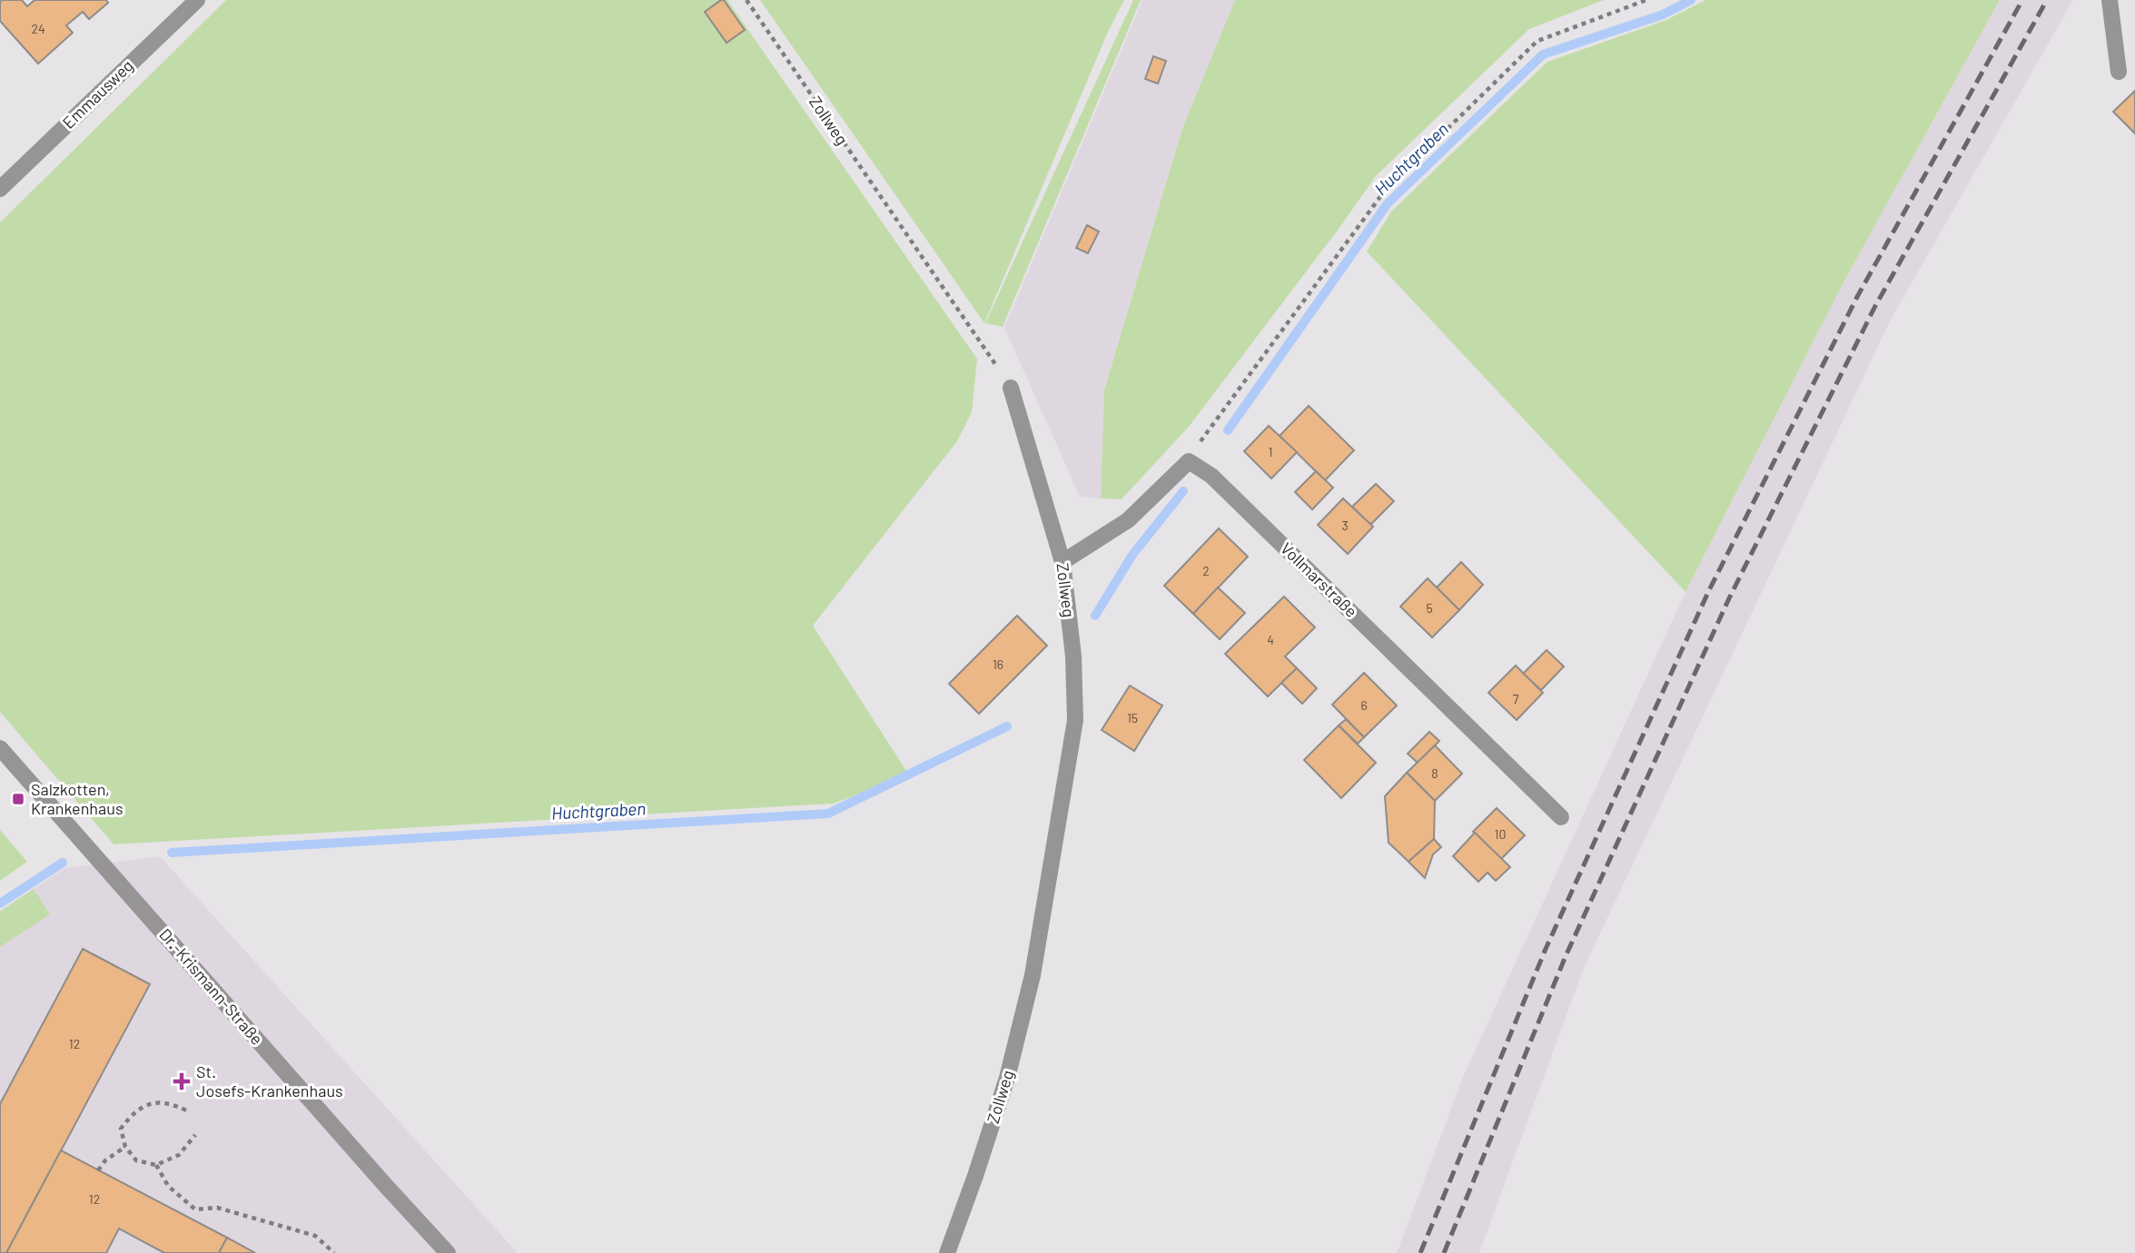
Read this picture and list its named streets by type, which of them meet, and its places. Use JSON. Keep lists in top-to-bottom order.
{
  "streets": {
    "street": [
      "Emmausweg",
      "Zollweg",
      "Vollmarstraße",
      "Dr.-Krismann-Straße"
    ]
  },
  "water": ["Huchtgraben"],
  "places": {
    "transit": ["Salzkotten, Krankenhaus"],
    "health": ["St. Josefs-Krankenhaus"]
  },
  "house_numbers": [
    "24",
    "1",
    "3",
    "2",
    "5",
    "4",
    "16",
    "7",
    "6",
    "15",
    "8",
    "10",
    "12",
    "12"
  ]
}
